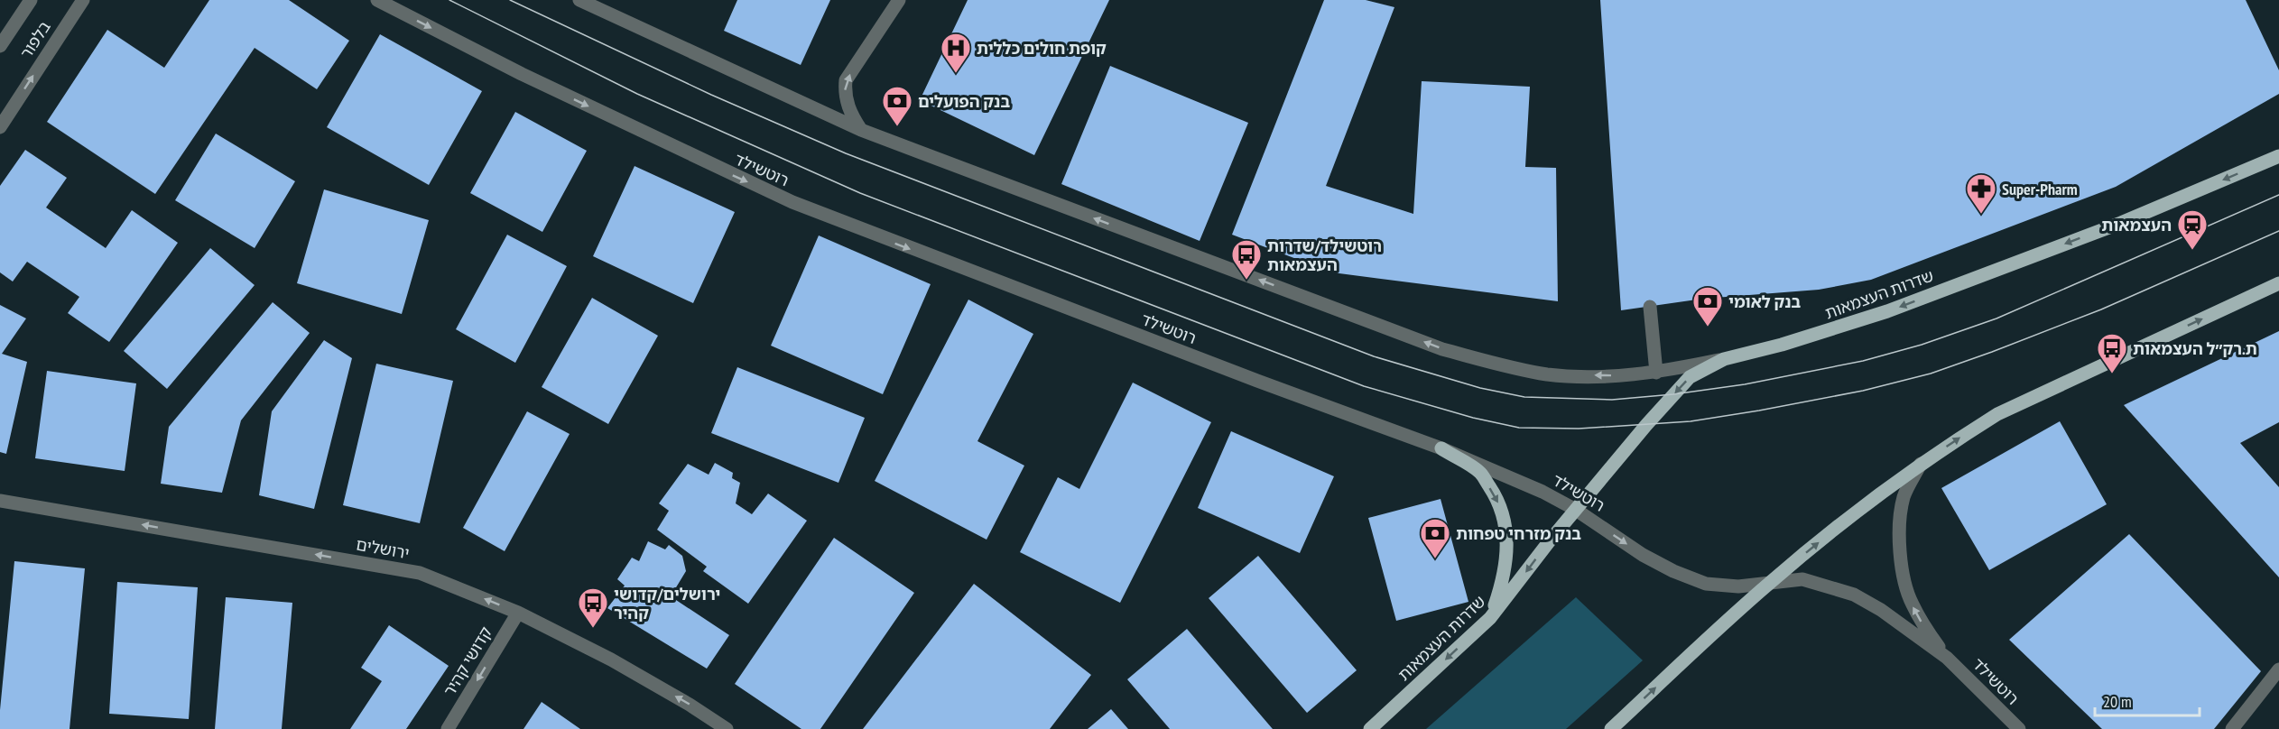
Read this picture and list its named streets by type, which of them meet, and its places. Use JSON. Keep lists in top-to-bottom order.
{
  "streets": {
    "main road": ["שדרות העצמאות"],
    "street": [
      "בלפור",
      "רוטשילד",
      "ירושלים",
      "קדושי קהיר"
    ]
  },
  "crossings": [
    ["רוטשילד", "שדרות העצמאות"],
    ["ירושלים", "קדושי קהיר"]
  ],
  "one_way": ["שדרות העצמאות", "ירושלים", "קדושי קהיר"],
  "places": {
    "hospital": ["קופת חולים כללית"],
    "bank": ["בנק הפועלים", "בנק לאומי", "בנק מזרחי טפחות"],
    "pharmacy": ["Super-Pharm"],
    "station": ["העצמאות"],
    "bus stop": ["רוטשילד/שדרות העצמאות", "ת.רק״ל העצמאות", "ירושלים/קדושי קהיר"]
  },
  "scale_bar": "20 m"
}
